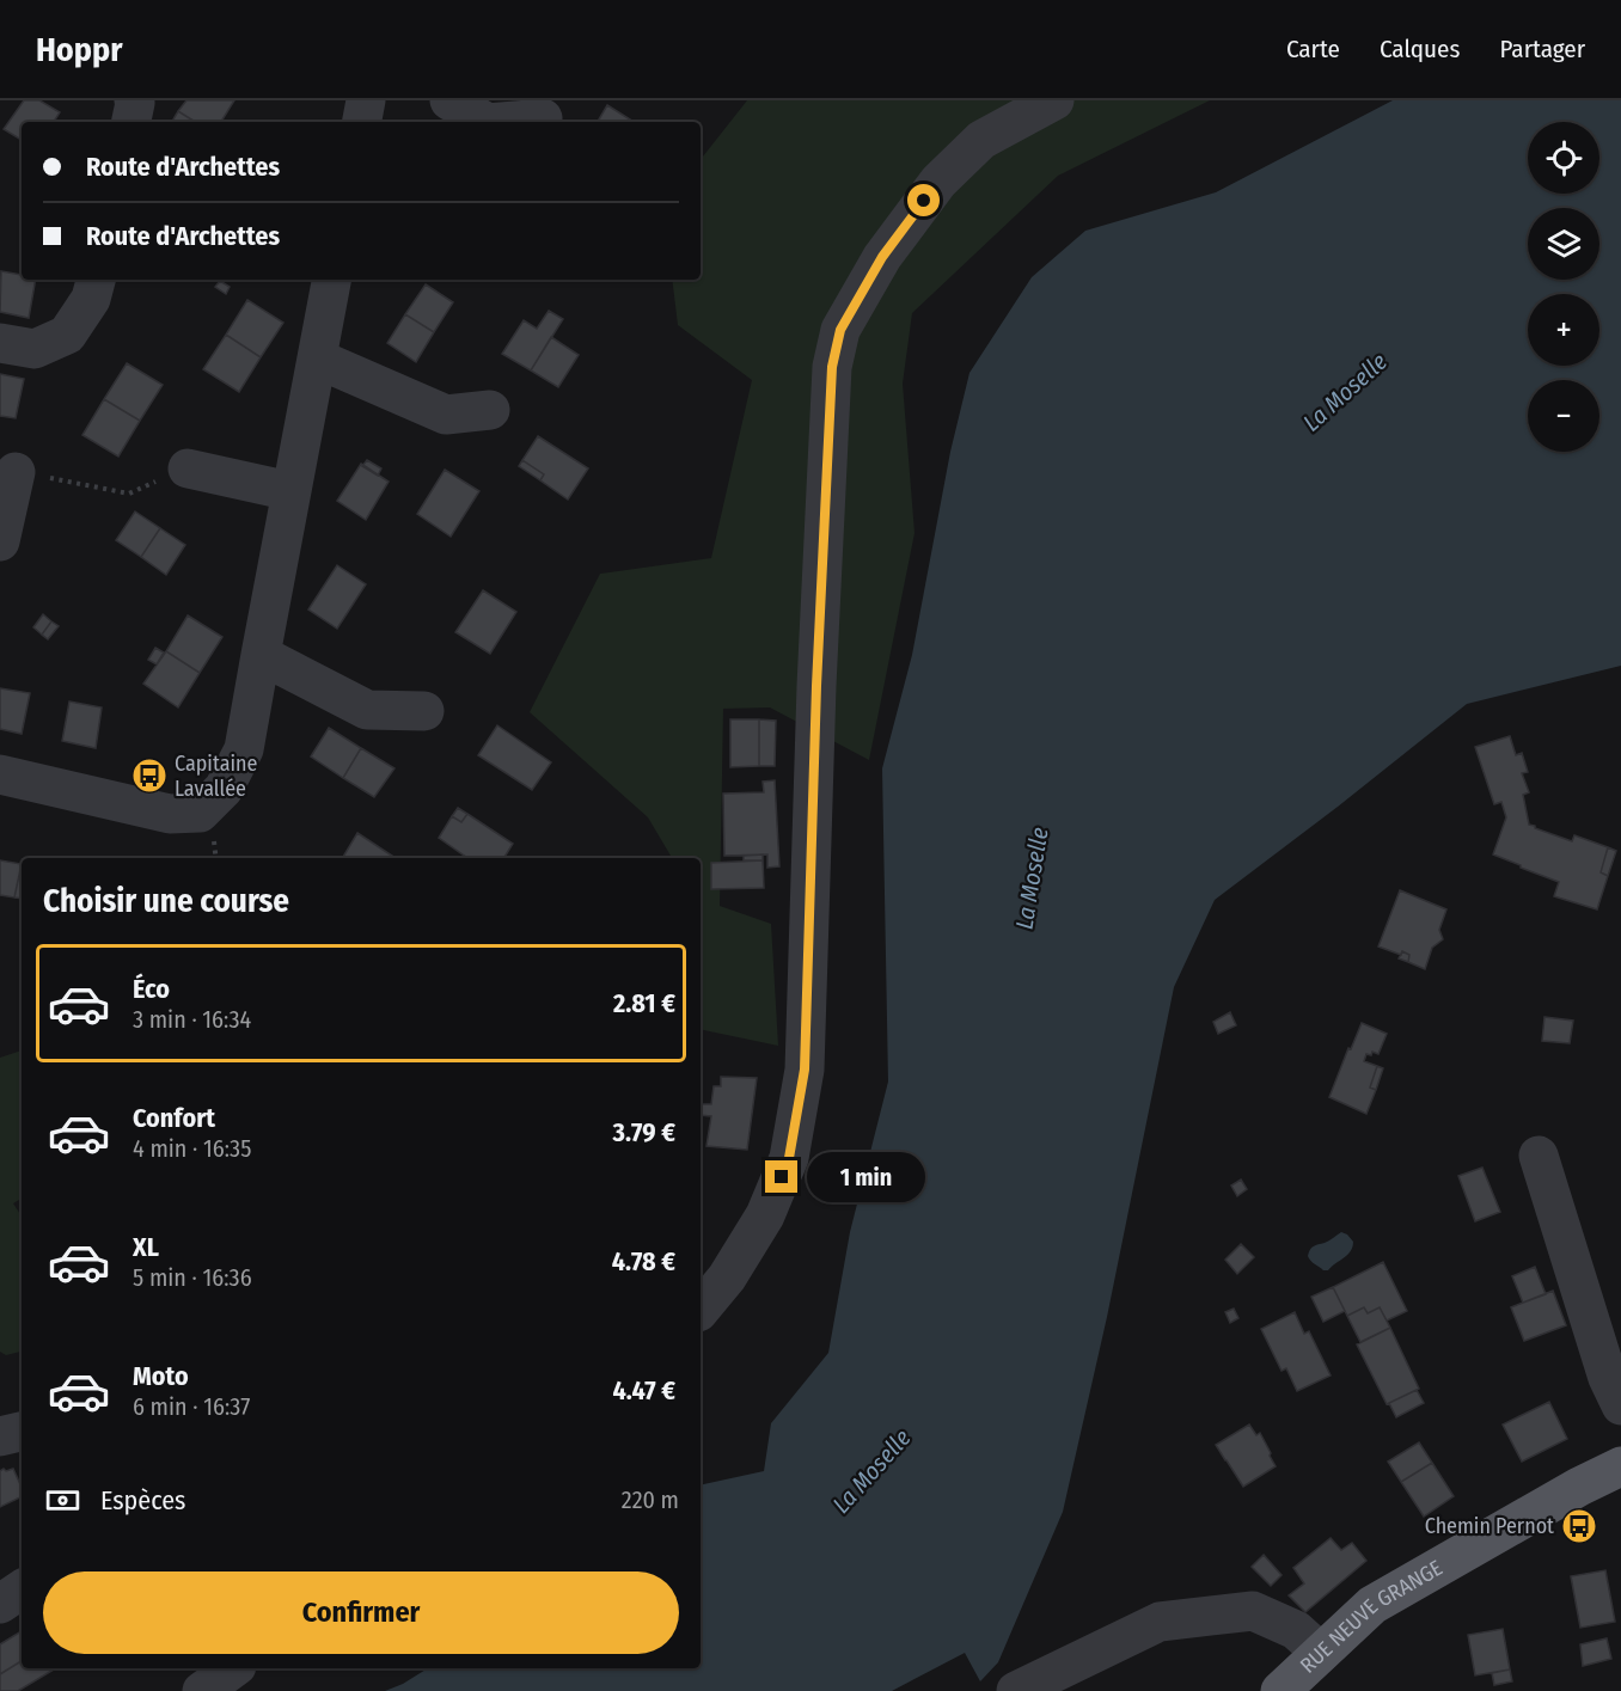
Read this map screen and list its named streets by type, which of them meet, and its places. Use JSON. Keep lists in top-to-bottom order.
{
  "streets": {
    "main road": ["RUE NEUVE GRANGE"]
  },
  "water": ["La Moselle"],
  "places": {
    "bus stop": ["Capitaine Lavallée", "Chemin Pernot"]
  },
  "page": {
    "header": "Hoppr",
    "nav": ["Carte", "Calques", "Partager"],
    "map_buttons": ["+", "−"],
    "banner": ["Route d'Archettes", "Route d'Archettes"],
    "heading": "Choisir une course",
    "list": [
      {
        "name": "Éco",
        "note": "3 min · 16:34",
        "value": "2.81 €"
      },
      {
        "name": "Confort",
        "note": "4 min · 16:35",
        "value": "3.79 €"
      },
      {
        "name": "XL",
        "note": "5 min · 16:36",
        "value": "4.78 €"
      },
      {
        "name": "Moto",
        "note": "6 min · 16:37",
        "value": "4.47 €"
      }
    ],
    "bubble": "1 min",
    "pay": ["Espèces", "220 m"],
    "buttons": "Confirmer"
  }
}
